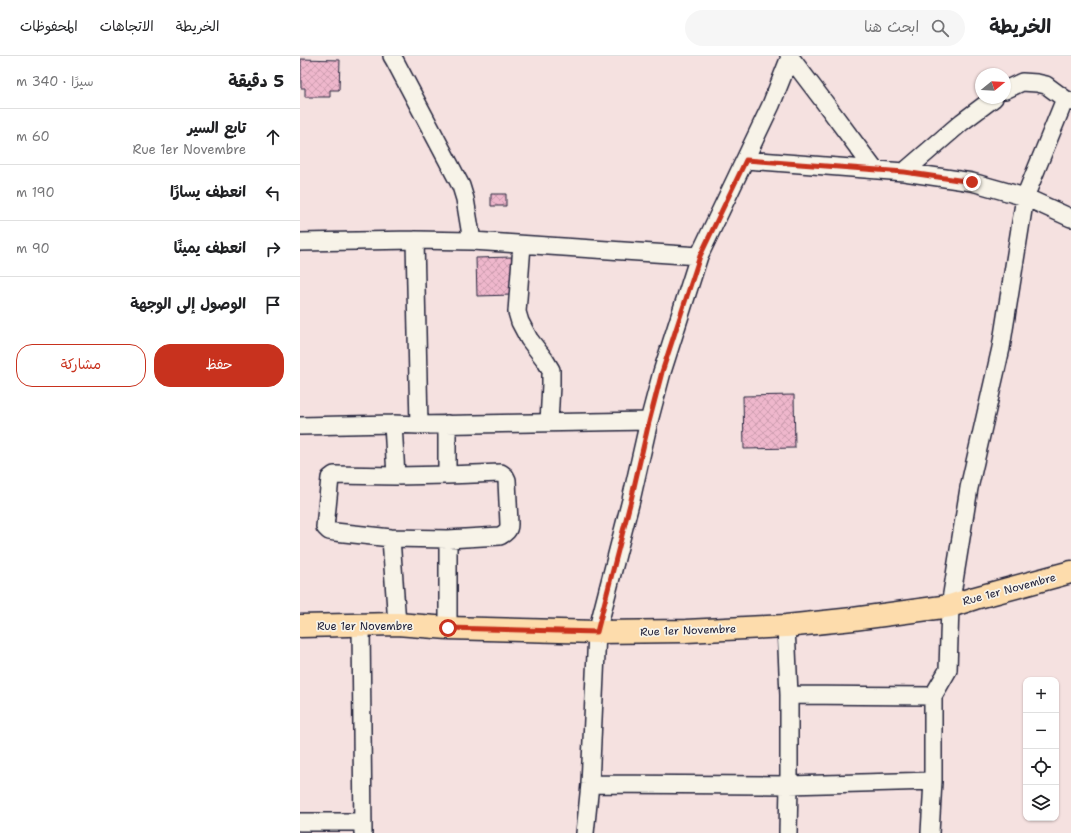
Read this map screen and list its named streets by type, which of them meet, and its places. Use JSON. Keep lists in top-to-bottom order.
{
  "streets": {
    "main road": ["Rue 1er Novembre"]
  },
  "north": "right",
  "page": {
    "header": "الخريطة",
    "search": "ابحث هنا",
    "nav": ["الخريطة", "الاتجاهات", "المحفوظات"],
    "heading": ["5 دقيقة", "سيرًا · 340 m"],
    "list": [
      ["تابع السير", "Rue 1er Novembre", "60 m"],
      ["انعطف يسارًا", "190 m"],
      ["انعطف يمينًا", "90 m"],
      "الوصول إلى الوجهة"
    ],
    "buttons": ["حفظ", "مشاركة"],
    "map_buttons": ["+", "−"]
  }
}
